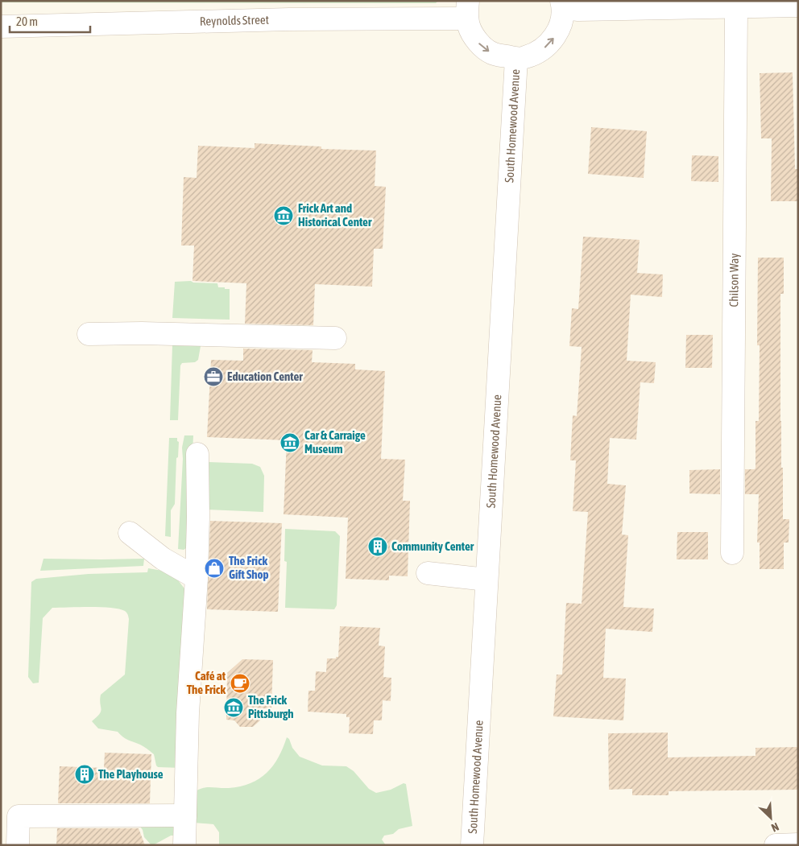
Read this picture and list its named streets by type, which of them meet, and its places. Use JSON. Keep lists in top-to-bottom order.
{
  "streets": {
    "street": ["Reynolds Street", "South Homewood Avenue", "Chilson Way"]
  },
  "places": {
    "museum": ["Frick Art and Historical Center", "Car & Carraige Museum", "The Frick Pittsburgh"],
    "office": ["Education Center"],
    "building": ["Community Center", "The Playhouse"],
    "shop": ["The Frick Gift Shop"],
    "cafe": ["Café at The Frick"]
  },
  "scale_bar": "20 m",
  "north": "bottom right"
}
